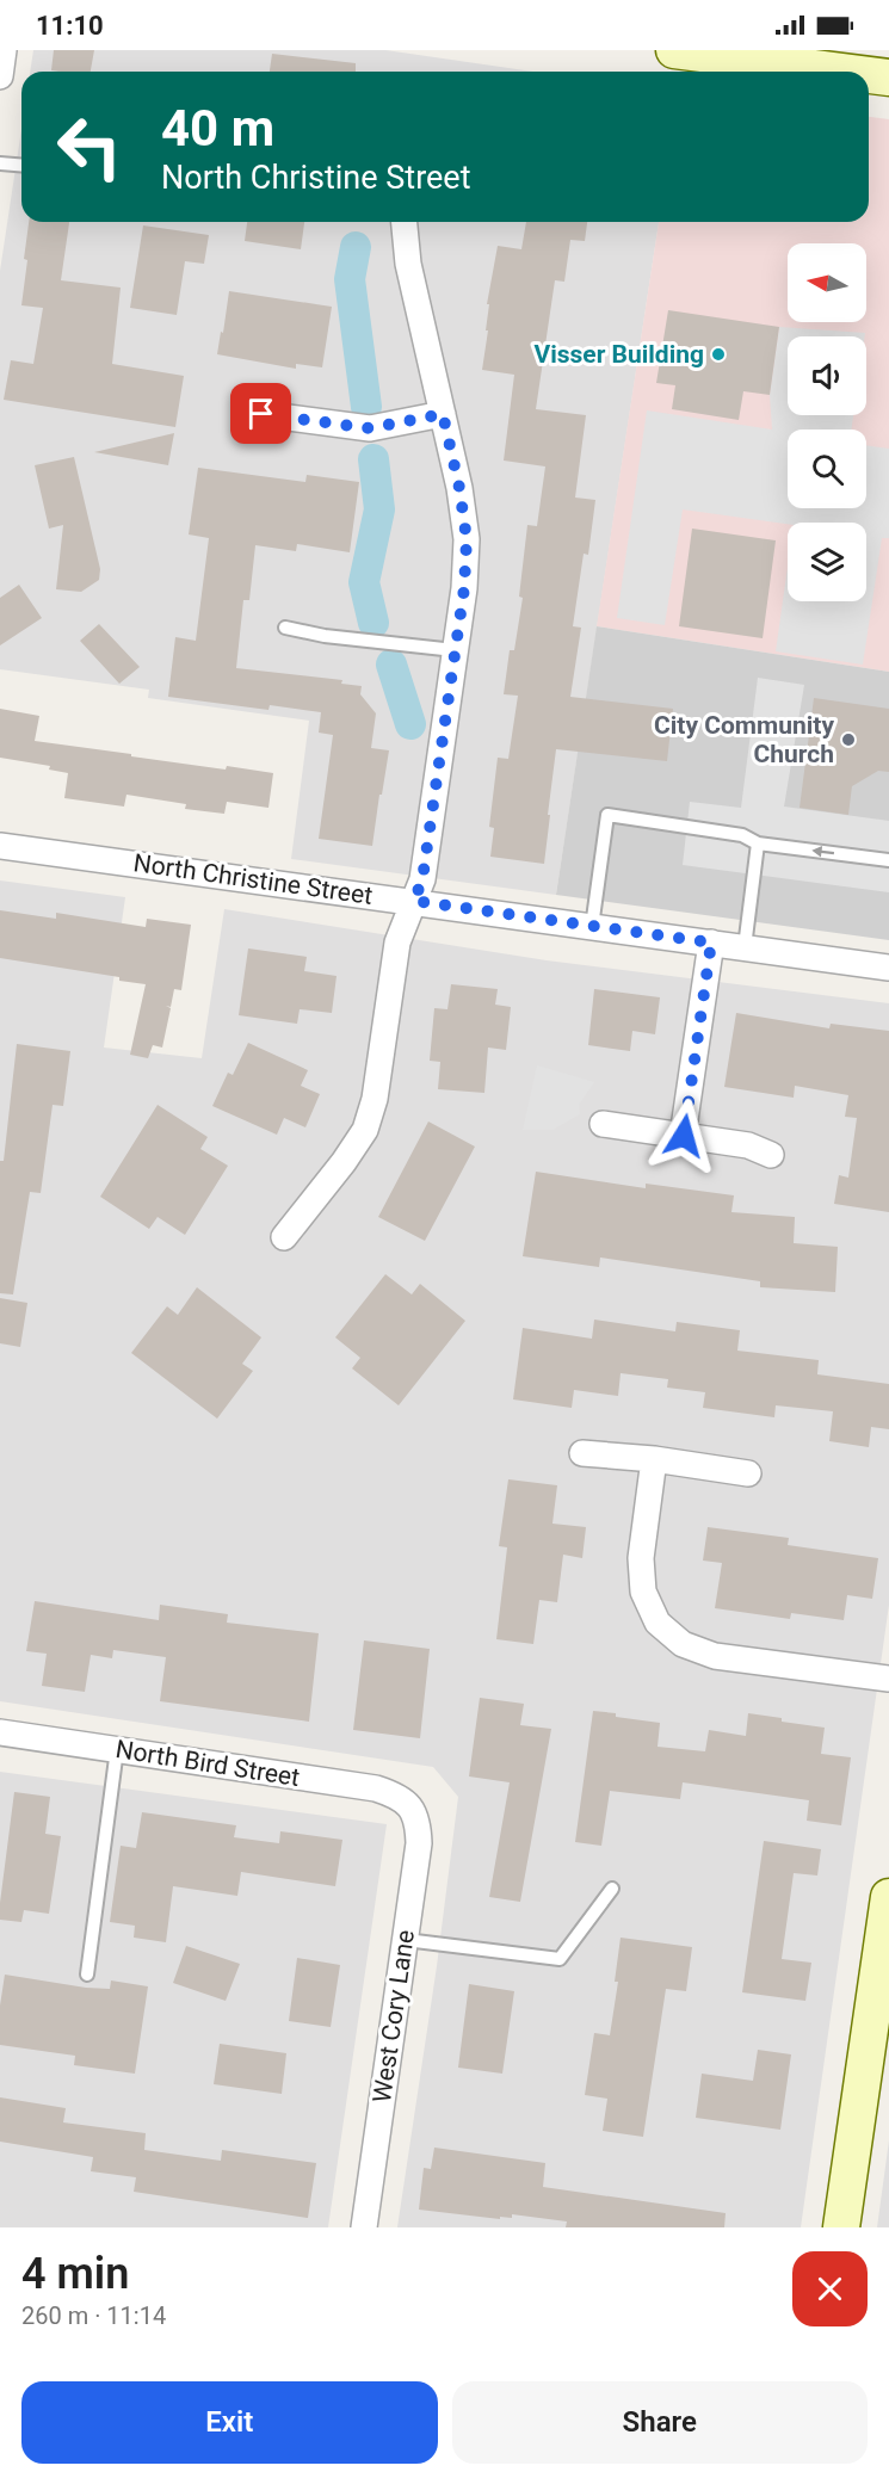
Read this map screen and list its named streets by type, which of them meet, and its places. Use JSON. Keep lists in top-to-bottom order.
{
  "streets": {
    "street": ["North Christine Street", "North Bird Street", "West Cory Lane"]
  },
  "crossings": [
    ["North Bird Street", "West Cory Lane"]
  ],
  "places": ["Visser Building", "City Community Church"],
  "north": "left",
  "page": {
    "status": "11:10",
    "turn": ["40 m", "North Christine Street"],
    "heading": ["4 min", "260 m · 11:14"],
    "buttons": ["Exit", "Share"]
  }
}
